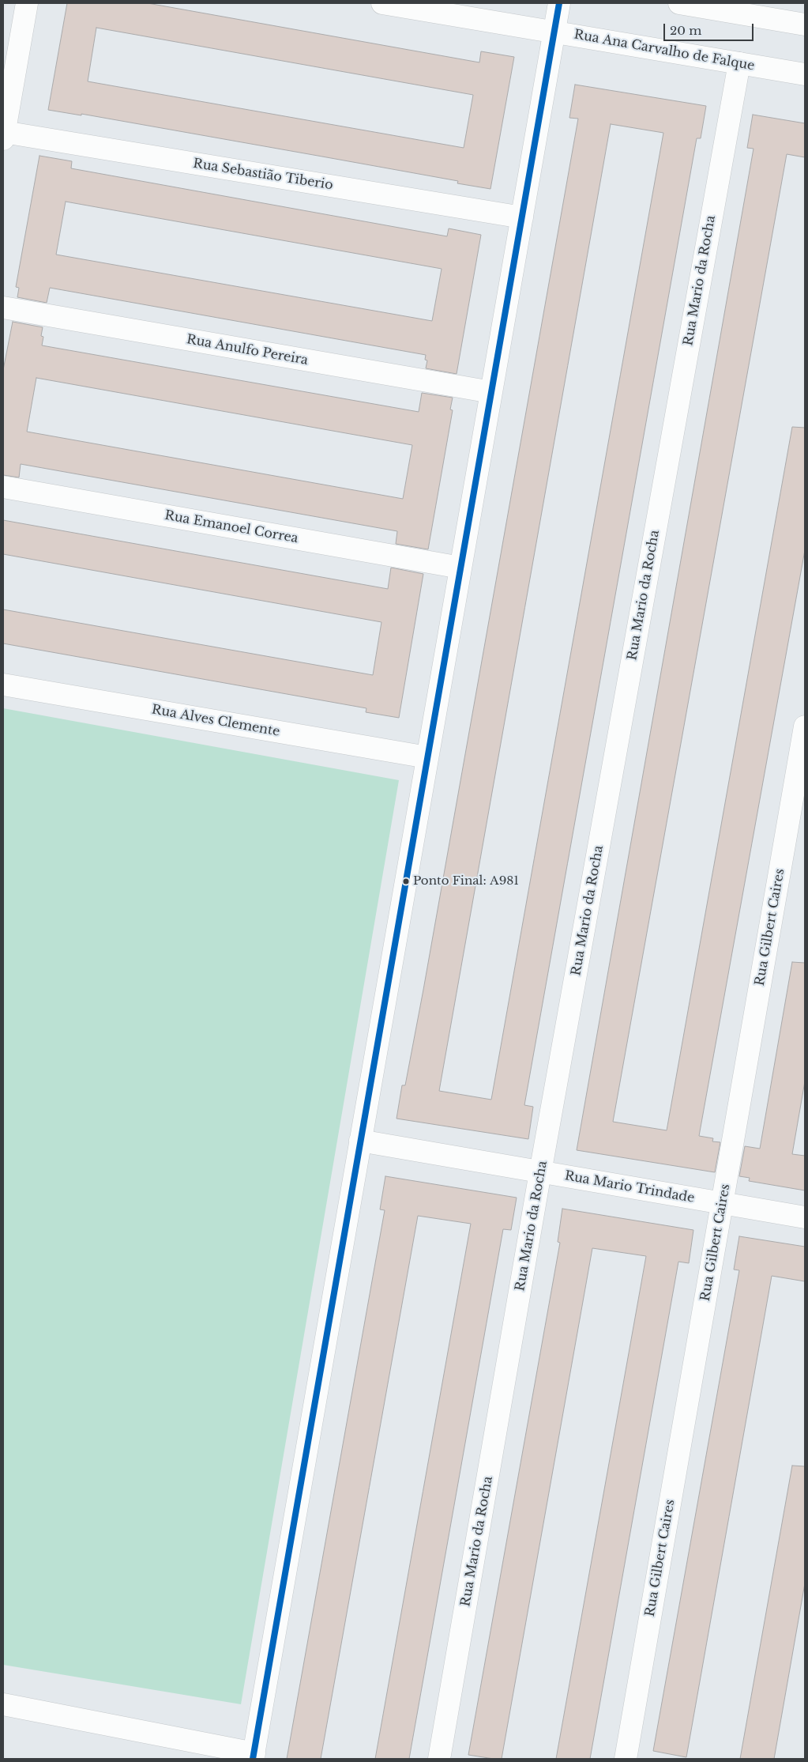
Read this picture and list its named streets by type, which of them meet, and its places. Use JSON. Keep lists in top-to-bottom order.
{
  "streets": {
    "street": [
      "Rua Ana Carvalho de Falque",
      "Rua Sebastião Tiberio",
      "Rua Mario da Rocha",
      "Rua Anulfo Pereira",
      "Rua Emanoel Correa",
      "Rua Alves Clemente",
      "Rua Gilbert Caires",
      "Rua Mario Trindade"
    ]
  },
  "crossings": [
    ["Rua Ana Carvalho de Falque", "Rua Mario da Rocha"],
    ["Rua Mario da Rocha", "Rua Mario Trindade"],
    ["Rua Gilbert Caires", "Rua Mario Trindade"]
  ],
  "places": ["Ponto Final: A981"],
  "scale_bar": "20 m"
}
